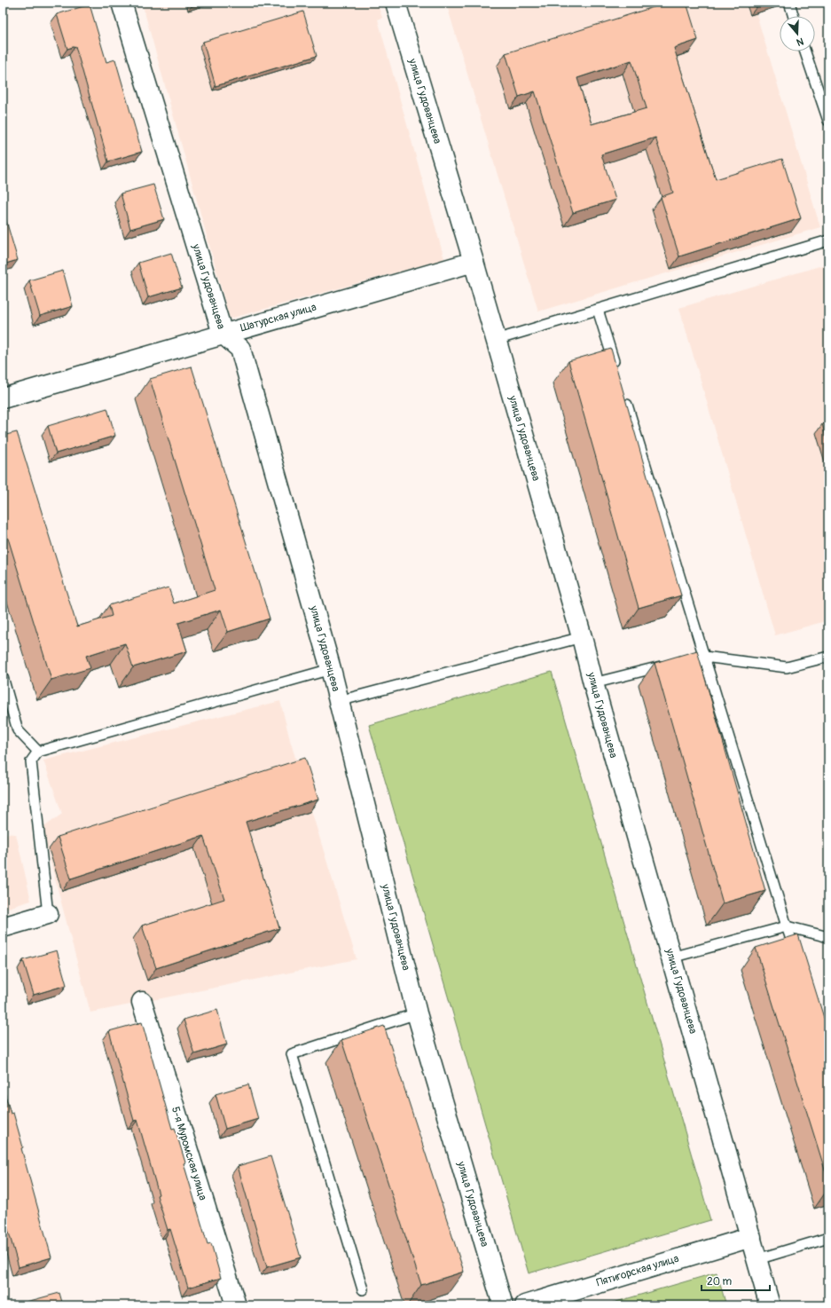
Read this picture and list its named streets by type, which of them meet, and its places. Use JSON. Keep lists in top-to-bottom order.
{
  "streets": {
    "street": [
      "улица Гудованцева",
      "Шатурская улица",
      "5-я Муромская улица",
      "Пятигорская улица"
    ]
  },
  "crossings": [
    ["улица Гудованцева", "Шатурская улица"],
    ["улица Гудованцева", "Пятигорская улица"]
  ],
  "scale_bar": "20 m",
  "north": "bottom"
}
